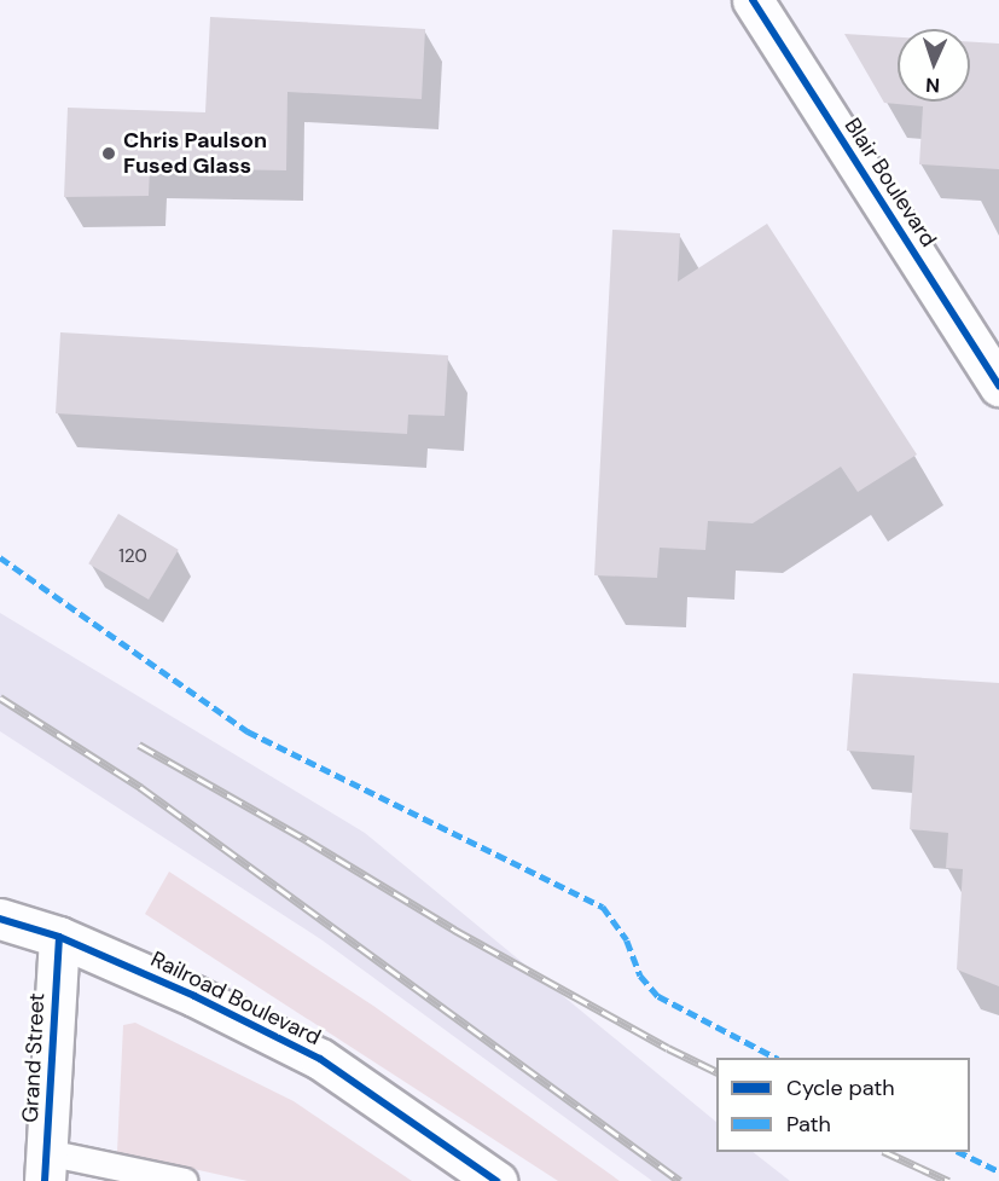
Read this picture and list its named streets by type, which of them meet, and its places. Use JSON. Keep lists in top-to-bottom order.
{
  "streets": {
    "street": ["Blair Boulevard", "Railroad Boulevard", "Grand Street"]
  },
  "crossings": [
    ["Railroad Boulevard", "Grand Street"]
  ],
  "places": ["Chris Paulson Fused Glass"],
  "house_numbers": ["120"],
  "legend": ["Cycle path", "Path"],
  "north": "bottom"
}
